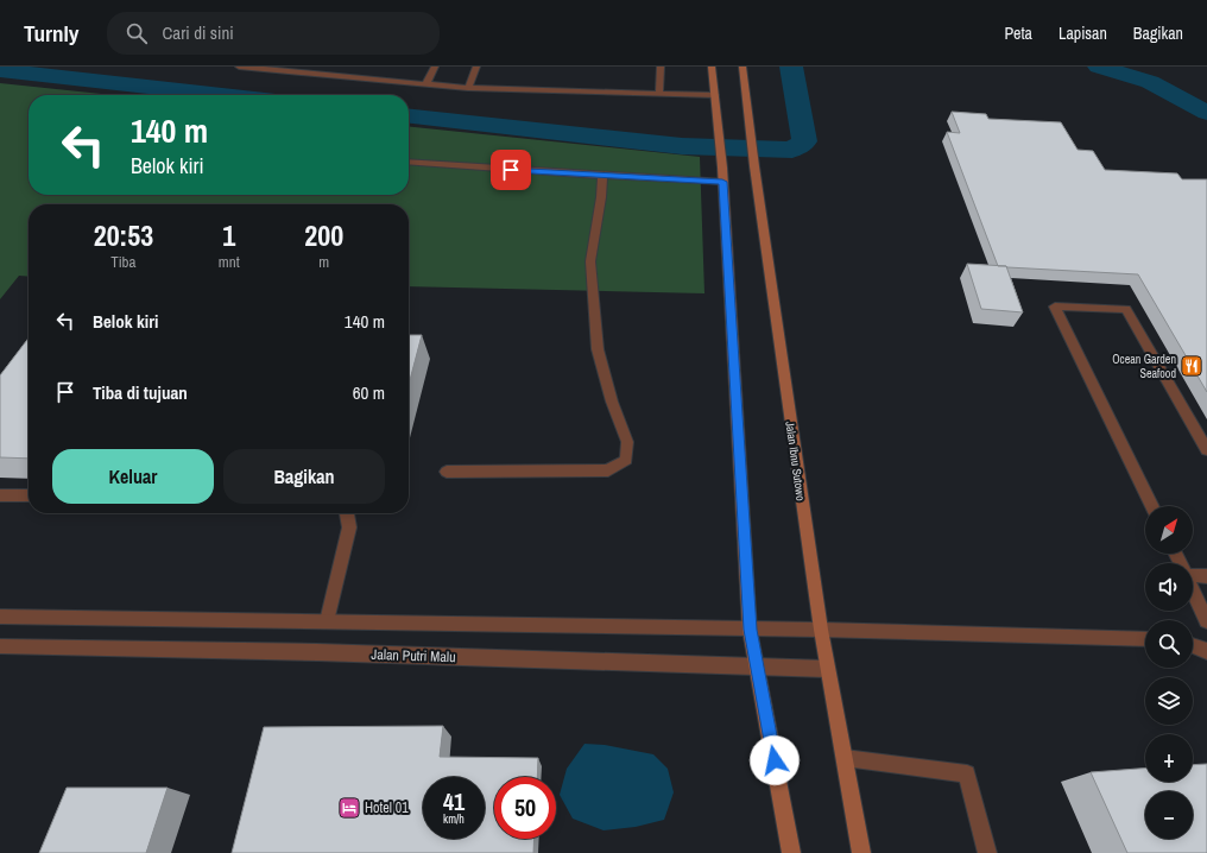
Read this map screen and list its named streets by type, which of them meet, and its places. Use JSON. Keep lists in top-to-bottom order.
{
  "streets": {
    "main road": ["Jalan Ibnu Sutowo"],
    "street": ["Jalan Putri Malu"]
  },
  "crossings": [
    ["Jalan Ibnu Sutowo", "Jalan Putri Malu"]
  ],
  "places": {
    "restaurant": ["Ocean Garden Seafood"],
    "hotel": ["Hotel 01"]
  },
  "north": "top right",
  "page": {
    "header": "Turnly",
    "search": "Cari di sini",
    "nav": ["Peta", "Lapisan", "Bagikan"],
    "turn": ["140 m", "Belok kiri"],
    "eta": [
      "20:53",
      "Tiba",
      "1",
      "mnt",
      "200",
      "m"
    ],
    "list": [
      {
        "name": "Belok kiri",
        "value": "140 m"
      },
      {
        "name": "Tiba di tujuan",
        "value": "60 m"
      }
    ],
    "buttons": ["Keluar", "Bagikan"],
    "map_buttons": ["+", "−"],
    "speed": "41 km/h",
    "limit": "50"
  }
}
